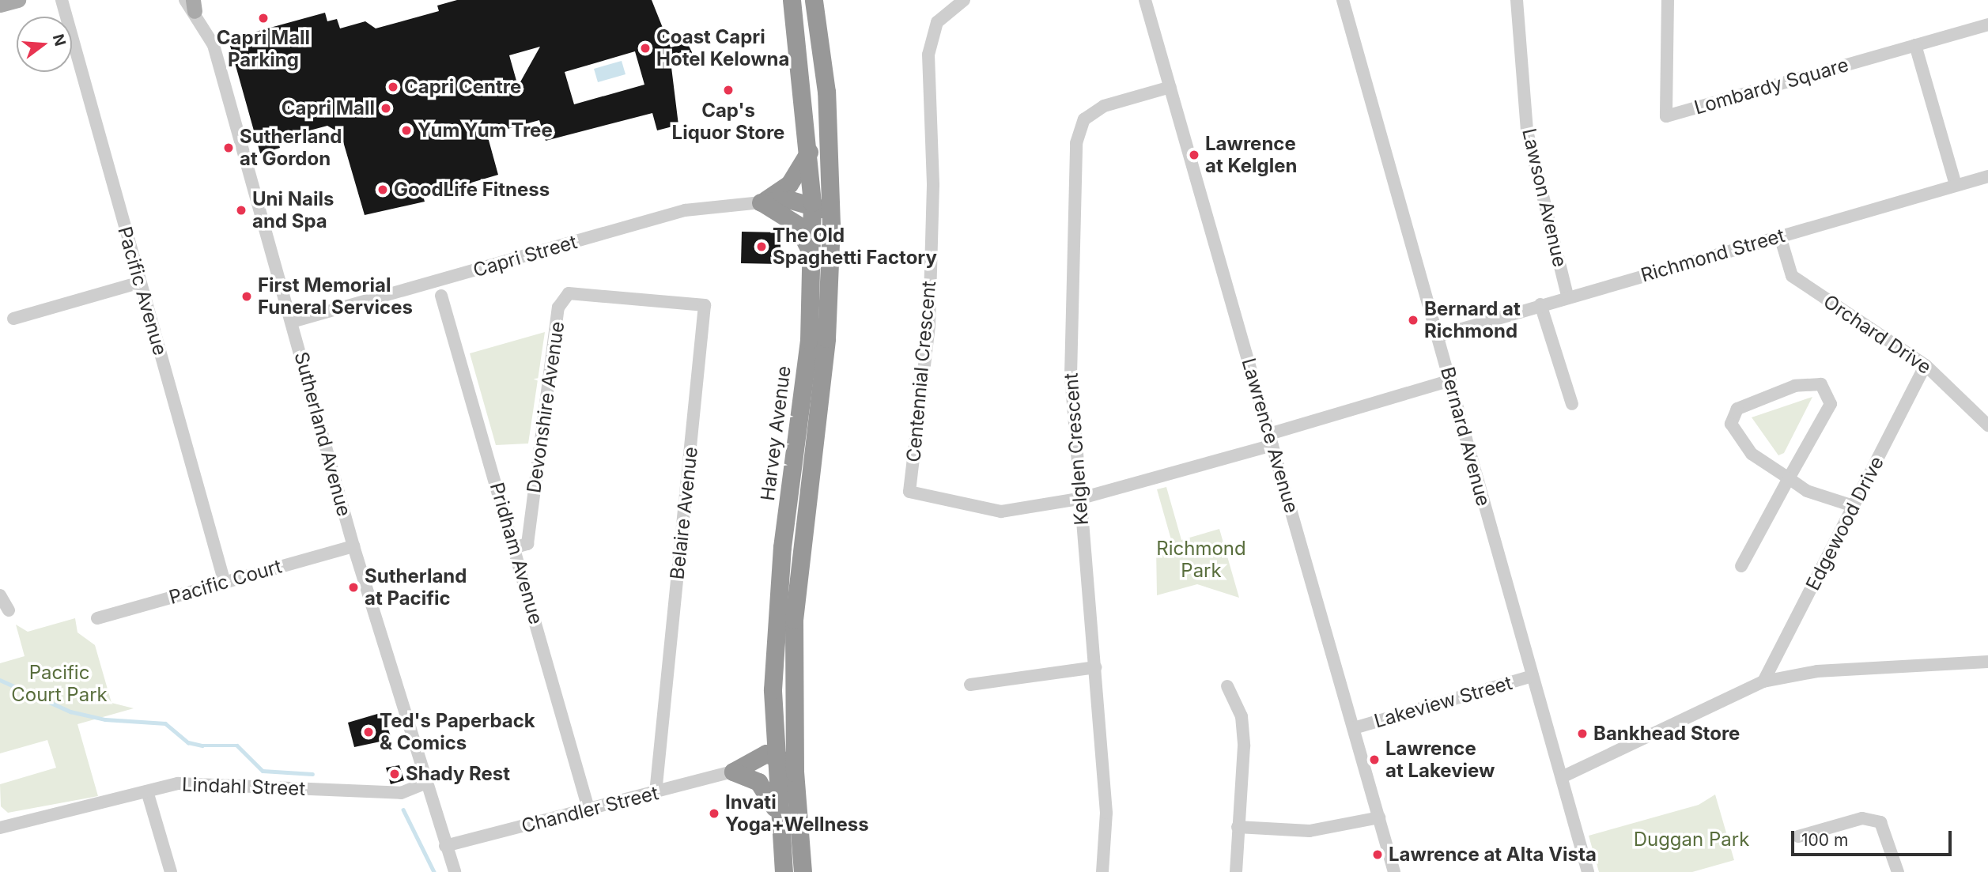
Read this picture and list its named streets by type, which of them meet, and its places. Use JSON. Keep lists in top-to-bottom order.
{
  "streets": {
    "highway": ["Harvey Avenue"],
    "street": [
      "Lombardy Square",
      "Lawson Avenue",
      "Richmond Street",
      "Capri Street",
      "Pacific Avenue",
      "Orchard Drive",
      "Centennial Crescent",
      "Devonshire Avenue",
      "Sutherland Avenue",
      "Lawrence Avenue",
      "Bernard Avenue",
      "Kelglen Crescent",
      "Belaire Avenue",
      "Edgewood Drive",
      "Pridham Avenue",
      "Pacific Court",
      "Lakeview Street",
      "Lindahl Street",
      "Chandler Street"
    ]
  },
  "crossings": [
    ["Lawson Avenue", "Richmond Street"],
    ["Richmond Street", "Orchard Drive"],
    ["Richmond Street", "Bernard Avenue"],
    ["Capri Street", "Sutherland Avenue"],
    ["Pacific Avenue", "Pacific Court"],
    ["Orchard Drive", "Edgewood Drive"],
    ["Centennial Crescent", "Kelglen Crescent"],
    ["Devonshire Avenue", "Belaire Avenue"],
    ["Devonshire Avenue", "Pridham Avenue"],
    ["Sutherland Avenue", "Pacific Court"],
    ["Sutherland Avenue", "Lindahl Street"],
    ["Sutherland Avenue", "Chandler Street"],
    ["Lawrence Avenue", "Kelglen Crescent"],
    ["Lawrence Avenue", "Lakeview Street"],
    ["Bernard Avenue", "Lakeview Street"],
    ["Belaire Avenue", "Chandler Street"],
    ["Pridham Avenue", "Chandler Street"]
  ],
  "parks": ["Richmond Park", "Pacific Court Park", "Duggan Park"],
  "places": [
    "Capri Mall Parking",
    "Coast Capri Hotel Kelowna",
    "Capri Centre",
    "Cap's Liquor Store",
    "Capri Mall",
    "Yum Yum Tree",
    "Sutherland at Gordon",
    "Lawrence at Kelglen",
    "GoodLife Fitness",
    "Uni Nails and Spa",
    "The Old Spaghetti Factory",
    "First Memorial Funeral Services",
    "Bernard at Richmond",
    "Sutherland at Pacific",
    "Ted's Paperback & Comics",
    "Bankhead Store",
    "Lawrence at Lakeview",
    "Shady Rest",
    "Invati Yoga+Wellness",
    "Lawrence at Alta Vista"
  ],
  "scale_bar": "100 m",
  "north": "right"
}
